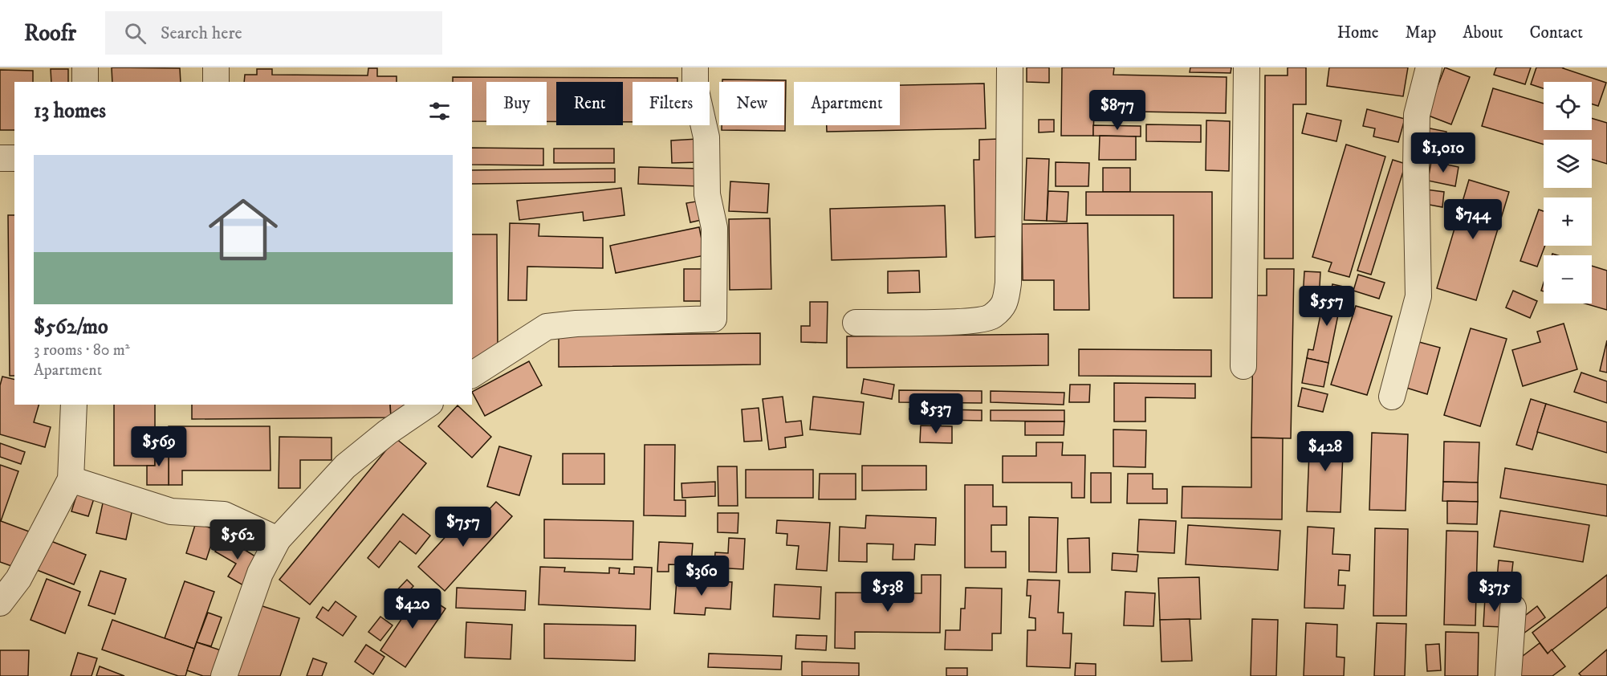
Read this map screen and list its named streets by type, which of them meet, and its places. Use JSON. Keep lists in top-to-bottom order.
{
  "page": {
    "header": "Roofr",
    "search": "Search here",
    "nav": [
      "Home",
      "Map",
      "About",
      "Contact"
    ],
    "map_buttons": ["+", "−"],
    "chip": [
      "Buy",
      "Rent",
      "Filters",
      "New",
      "Apartment"
    ],
    "heading": "13 homes",
    "price": [
      "$877",
      "$1,010",
      "$744",
      "$557",
      "$537",
      "$569",
      "$428",
      "$757",
      "$562",
      "$360",
      "$538",
      "$375",
      "$420"
    ],
    "list": [
      {
        "name": "$562/mo",
        "note": "3 rooms · 80 m² · Apartment"
      }
    ]
  }
}
